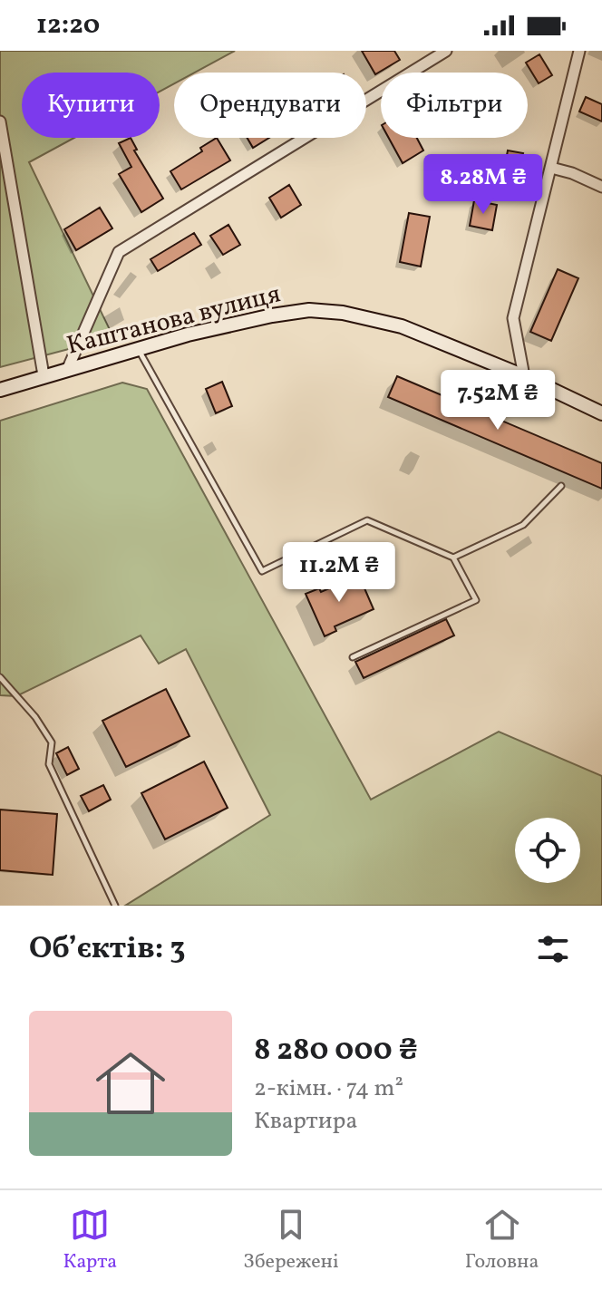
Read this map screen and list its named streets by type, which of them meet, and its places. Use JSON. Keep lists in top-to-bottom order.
{
  "streets": {
    "main road": ["Каштанова вулиця"]
  },
  "page": {
    "status": "12:20",
    "chip": ["Купити", "Орендувати", "Фільтри"],
    "price": ["8.28M ₴", "7.52M ₴", "11.2M ₴"],
    "heading": "Об’єктів: 3",
    "list": [
      {
        "name": "8 280 000 ₴",
        "note": "2-кімн. · 74 m² · Квартира"
      }
    ],
    "tabs": ["Карта", "Збережені", "Головна"]
  }
}
